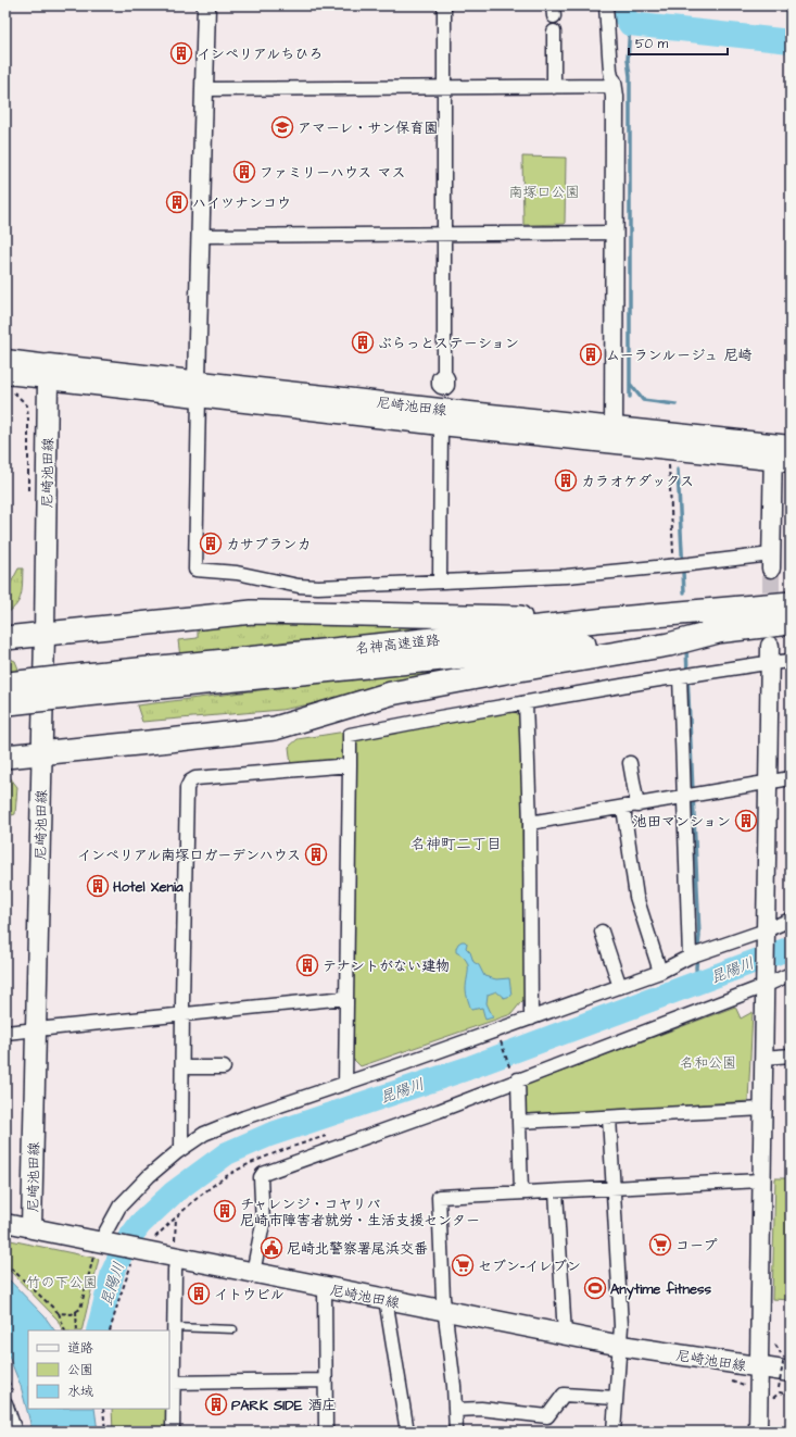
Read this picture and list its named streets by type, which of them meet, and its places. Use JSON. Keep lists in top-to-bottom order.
{
  "streets": {
    "highway": ["名神高速道路"],
    "main road": ["尼崎池田線"]
  },
  "districts": ["名神町二丁目"],
  "water": ["昆陽川"],
  "parks": ["南塚口公園", "名和公園", "竹の下公園"],
  "places": {
    "building": [
      "インペリアルちひろ",
      "ファミリーハウス マス",
      "ハイツナンコウ",
      "ぶらっとステーション",
      "ムーランルージュ 尼崎",
      "カラオケダックス",
      "カサブランカ",
      "池田マンション",
      "インペリアル南塚口ガーデンハウス",
      "Hotel Xenia",
      "テナントがない建物",
      "チャレンジ・コヤリバ 尼崎市障害者就労・生活支援センター",
      "イトウビル",
      "PARK SIDE 酒庄"
    ],
    "school or university": ["アマーレ・サン保育園"],
    "supermarket": ["コープ", "セブン-イレブン"],
    "public building": ["尼崎北警察署尾浜交番"],
    "sports": ["Anytime fitness"]
  },
  "legend": ["道路", "公園", "水域"],
  "scale_bar": "50 m"
}
